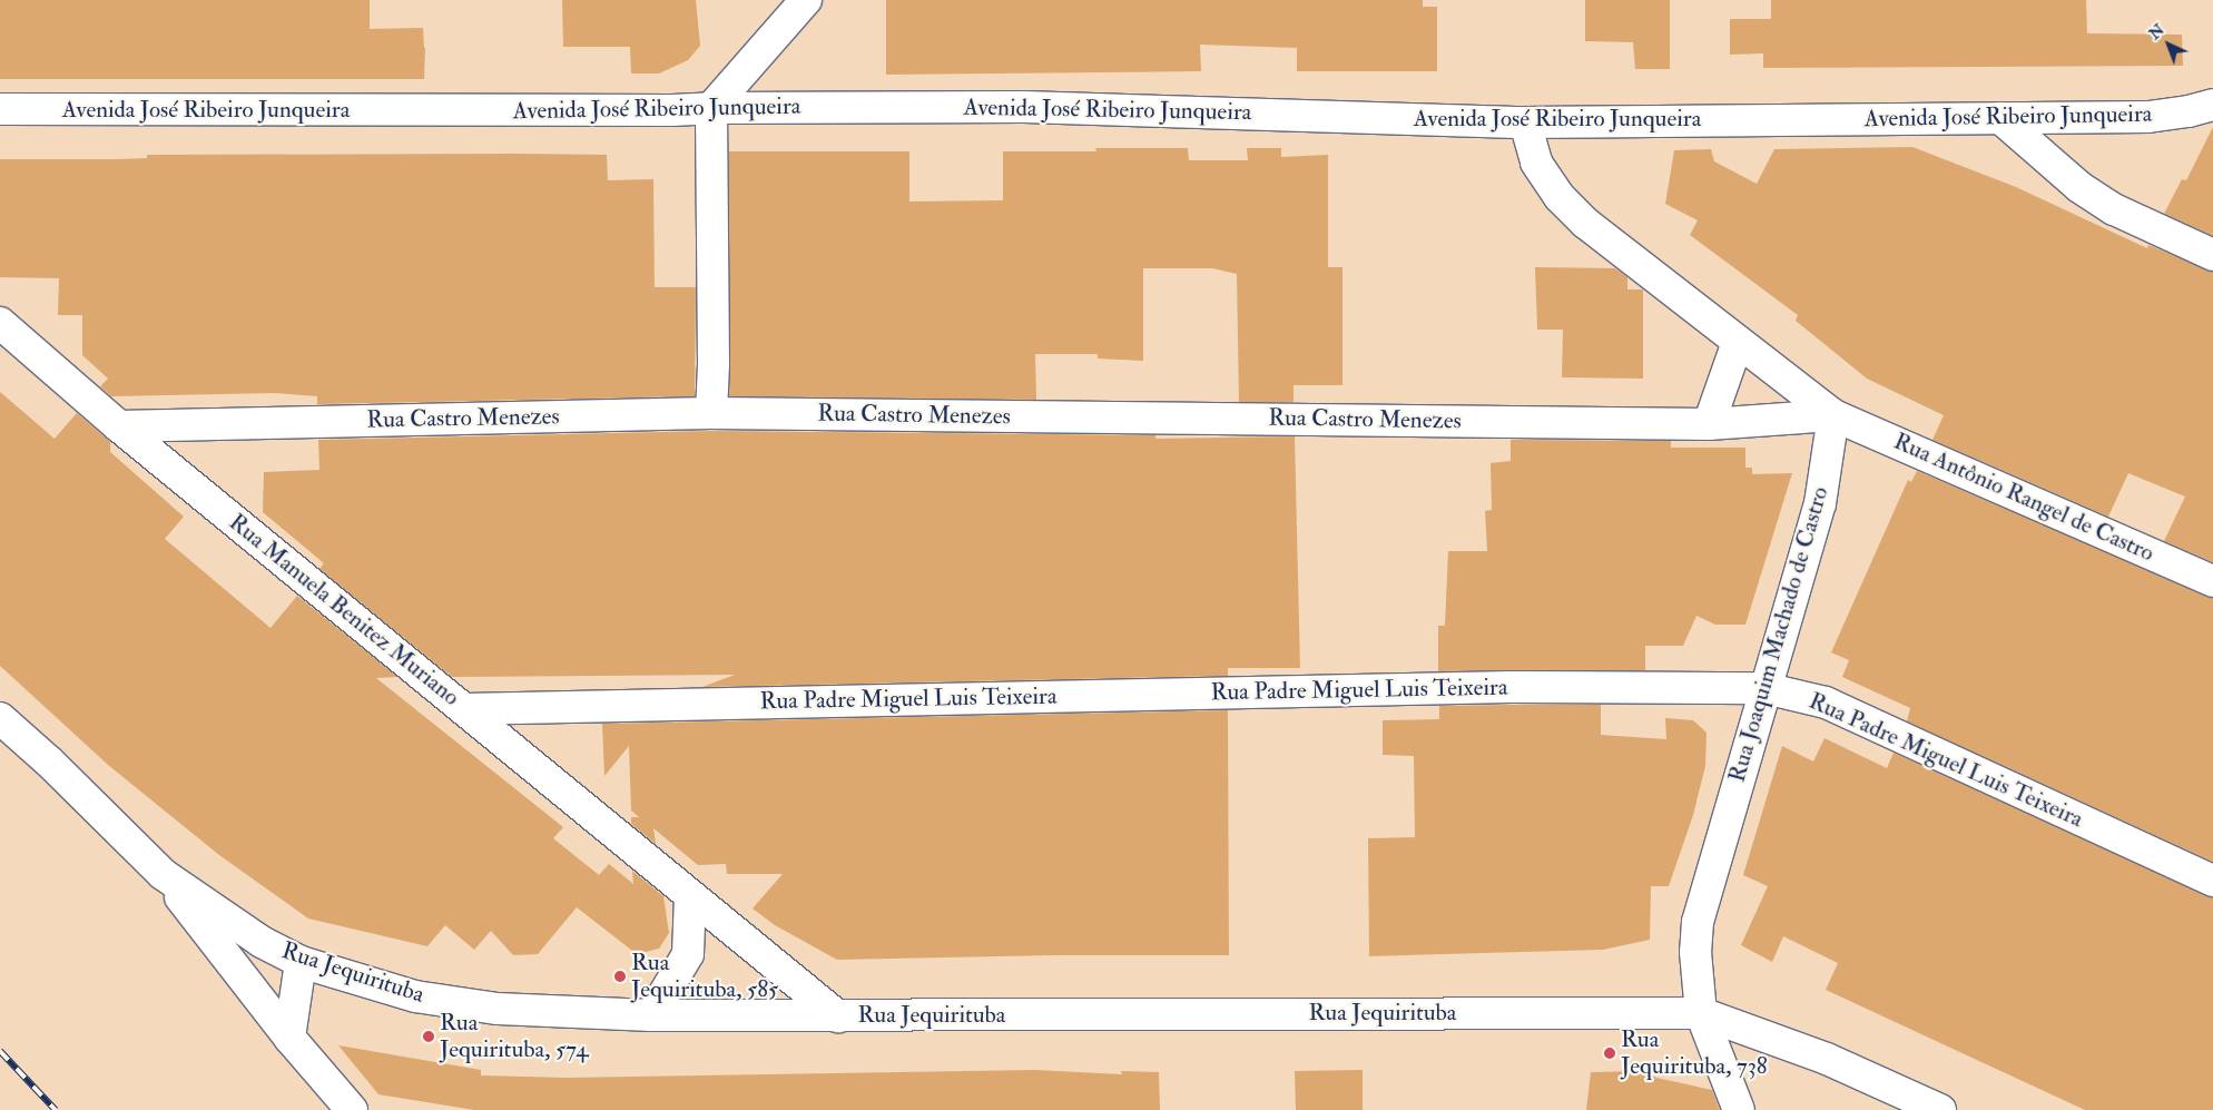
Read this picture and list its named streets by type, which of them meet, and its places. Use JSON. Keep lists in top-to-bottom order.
{
  "streets": {
    "street": [
      "Avenida José Ribeiro Junqueira",
      "Rua Castro Menezes",
      "Rua Antônio Rangel de Castro",
      "Rua Manuela Benitez Muriano",
      "Rua Joaquim Machado de Castro",
      "Rua Padre Miguel Luis Teixeira",
      "Rua Jequirituba"
    ]
  },
  "crossings": [
    ["Rua Castro Menezes", "Rua Antônio Rangel de Castro"],
    ["Rua Castro Menezes", "Rua Manuela Benitez Muriano"],
    ["Rua Castro Menezes", "Rua Joaquim Machado de Castro"],
    ["Rua Antônio Rangel de Castro", "Rua Joaquim Machado de Castro"],
    ["Rua Manuela Benitez Muriano", "Rua Padre Miguel Luis Teixeira"],
    ["Rua Manuela Benitez Muriano", "Rua Jequirituba"],
    ["Rua Joaquim Machado de Castro", "Rua Padre Miguel Luis Teixeira"],
    ["Rua Joaquim Machado de Castro", "Rua Jequirituba"]
  ],
  "places": ["Rua Jequirituba, 585", "Rua Jequirituba, 574", "Rua Jequirituba, 738"],
  "north": "top left"
}
